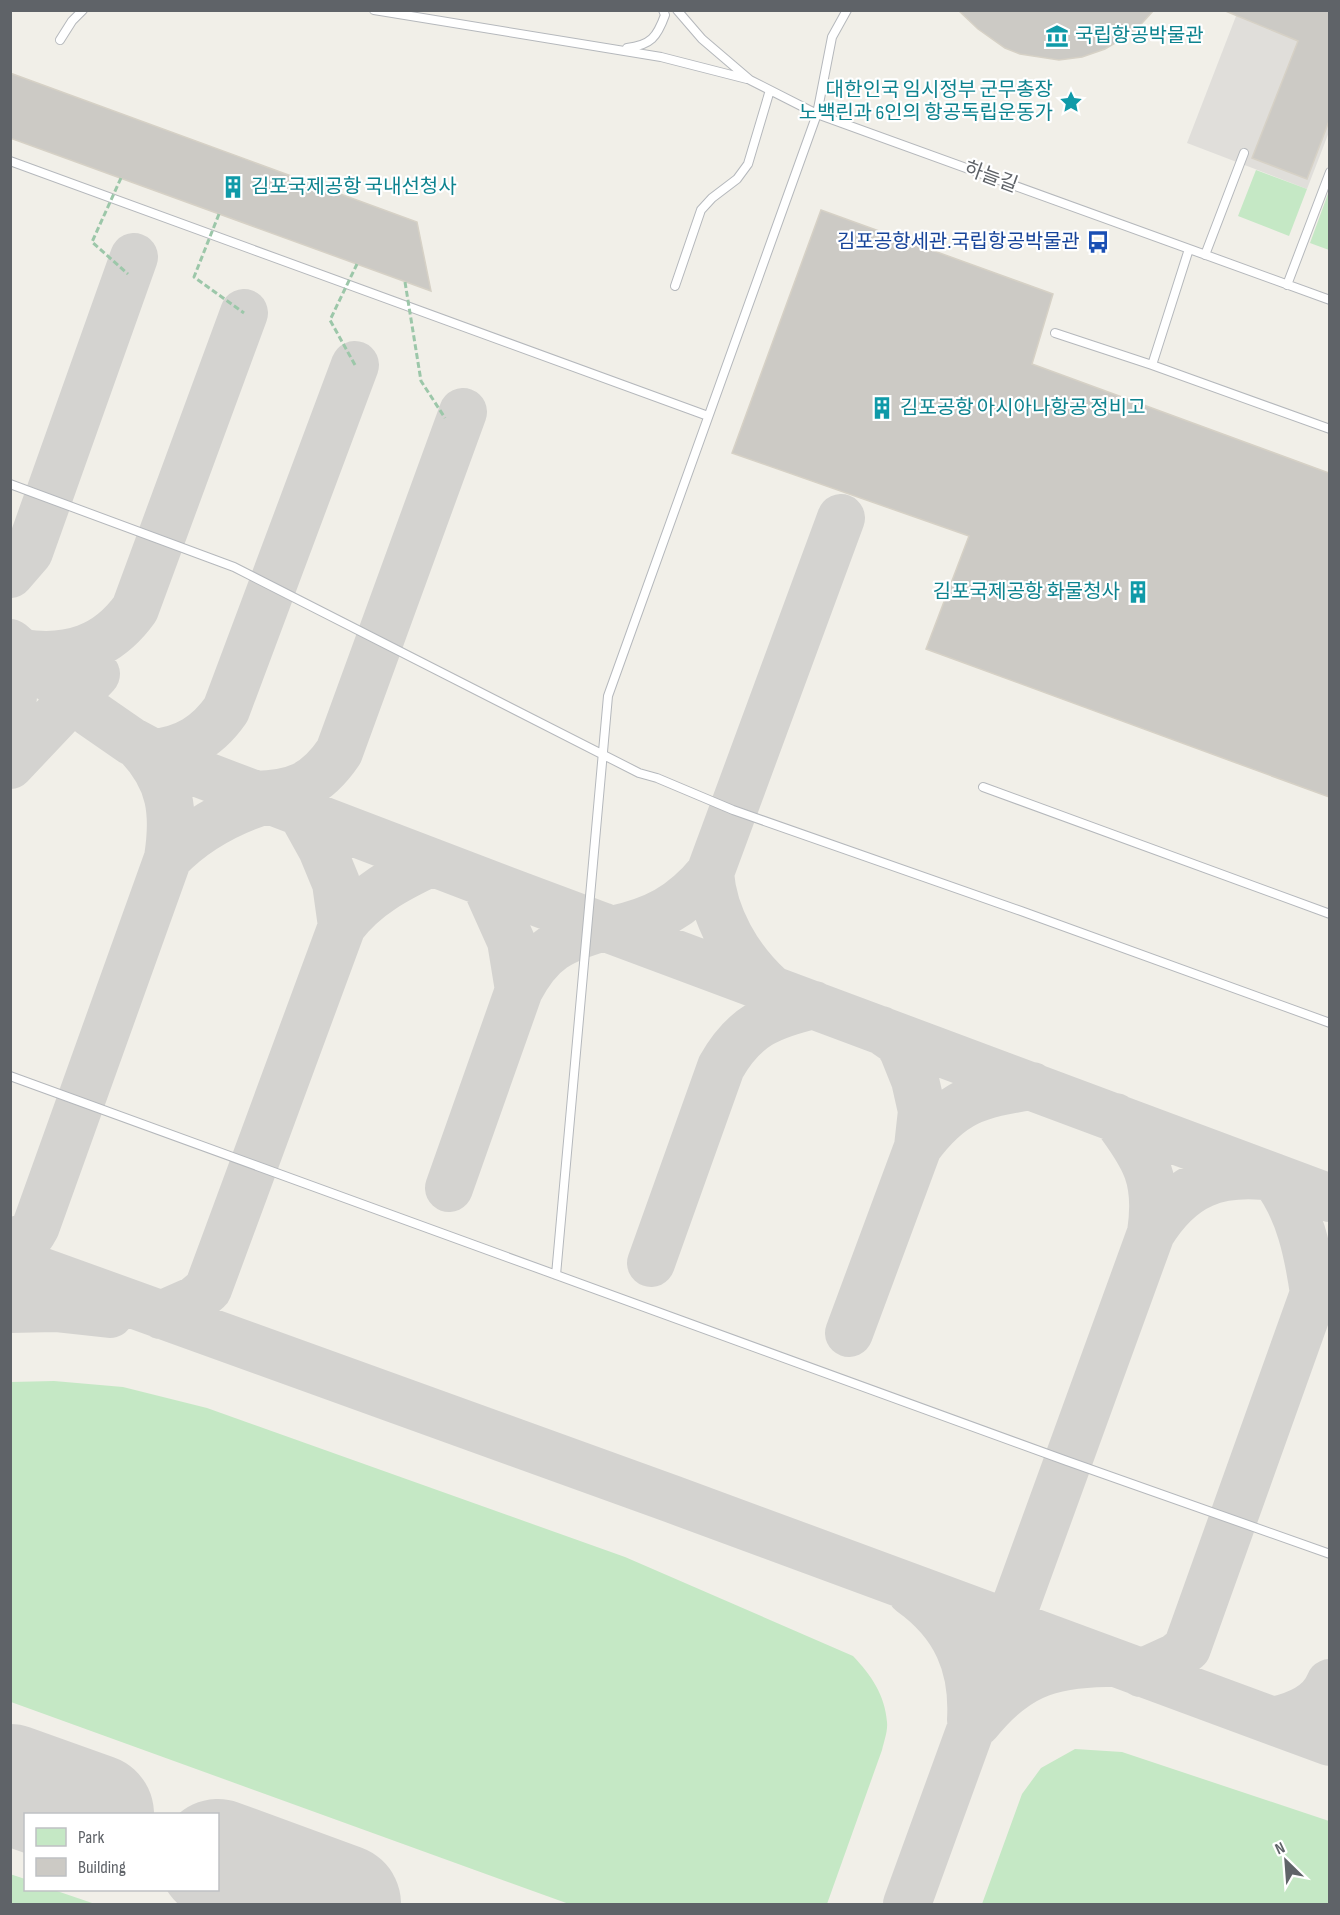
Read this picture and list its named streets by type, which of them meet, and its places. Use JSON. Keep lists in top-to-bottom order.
{
  "streets": {
    "lane": ["하늘길"]
  },
  "places": {
    "museum": ["국립항공박물관"],
    "place": ["대한인국 임시정부 군무총장 노백린과 6인의 항공독립운동가"],
    "building": ["김포국제공항 국내선청사", "김포공항 아시아나항공 정비고", "김포국제공항 화물청사"],
    "bus stop": ["김포공항세관.국립항공박물관"]
  },
  "legend": ["Park", "Building"],
  "north": "top left"
}
